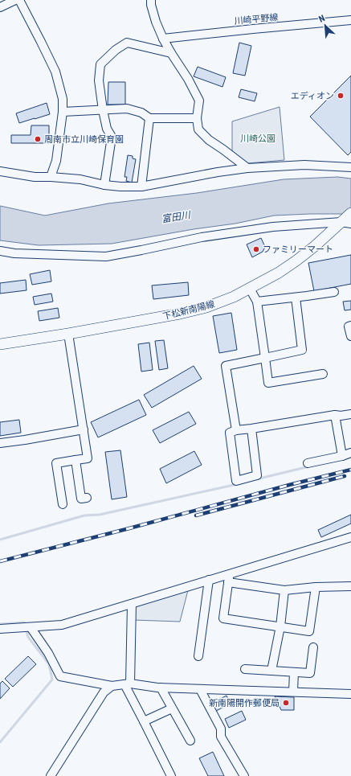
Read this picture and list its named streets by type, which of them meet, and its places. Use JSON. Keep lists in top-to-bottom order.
{
  "streets": {
    "main road": ["下松新南陽線"],
    "street": ["川崎平野線"]
  },
  "water": ["富田川"],
  "parks": ["川崎公園"],
  "places": [
    "エディオン",
    "周南市立川崎保育園",
    "ファミリーマート",
    "新南陽開作郵便局"
  ],
  "north": "top left"
}
